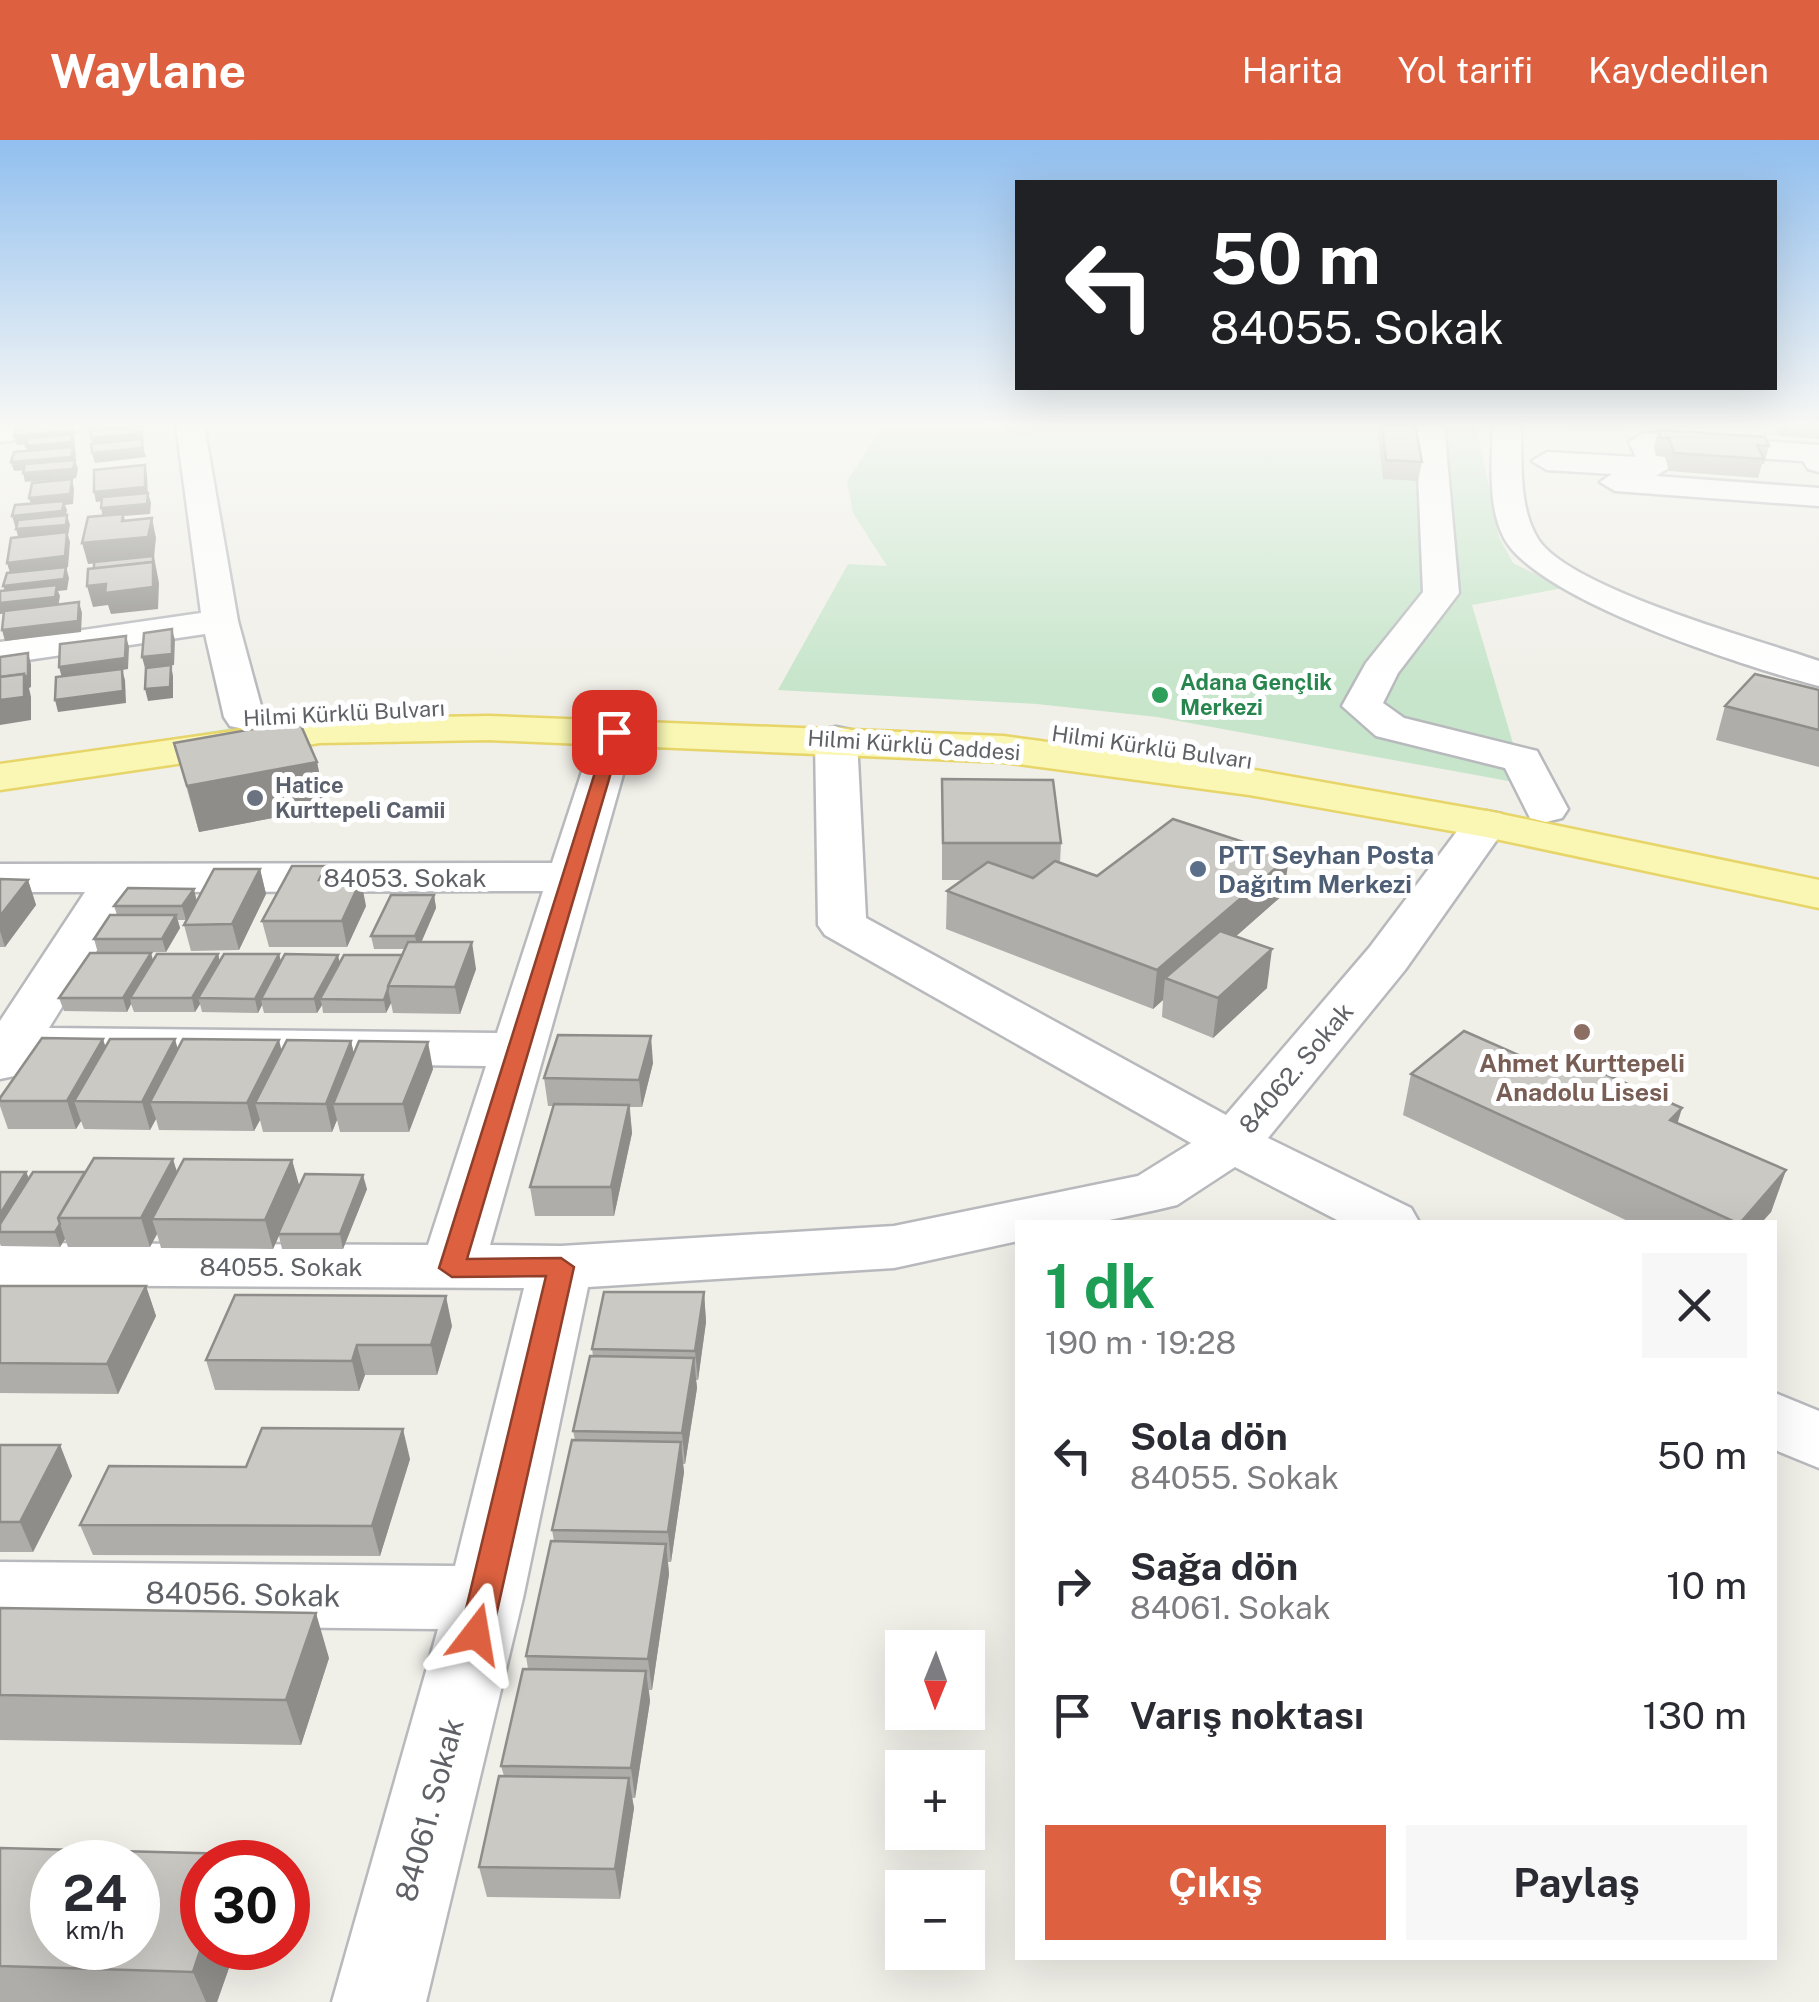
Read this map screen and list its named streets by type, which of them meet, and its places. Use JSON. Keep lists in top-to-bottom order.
{
  "streets": {
    "main road": ["Hilmi Kürklü Bulvarı", "Hilmi Kürklü Caddesi"],
    "street": [
      "84053. Sokak",
      "84062. Sokak",
      "84055. Sokak",
      "84056. Sokak",
      "84061. Sokak"
    ]
  },
  "crossings": [
    ["Hilmi Kürklü Caddesi", "84062. Sokak"],
    ["84062. Sokak", "84055. Sokak"],
    ["84062. Sokak", "84061. Sokak"],
    ["84055. Sokak", "84061. Sokak"],
    ["84056. Sokak", "84061. Sokak"]
  ],
  "places": [
    "Adana Gençlik Merkezi",
    "Hatice Kurttepeli Camii",
    "PTT Seyhan Posta Dağıtım Merkezi",
    "Ahmet Kurttepeli Anadolu Lisesi"
  ],
  "north": "bottom",
  "page": {
    "header": "Waylane",
    "nav": ["Harita", "Yol tarifi", "Kaydedilen"],
    "turn": ["50 m", "84055. Sokak"],
    "heading": ["1 dk", "190 m · 19:28"],
    "list": [
      {
        "name": "Sola dön",
        "note": "84055. Sokak",
        "value": "50 m"
      },
      {
        "name": "Sağa dön",
        "note": "84061. Sokak",
        "value": "10 m"
      },
      {
        "name": "Varış noktası",
        "value": "130 m"
      }
    ],
    "map_buttons": ["+", "−"],
    "buttons": ["Çıkış", "Paylaş"],
    "speed": "24 km/h",
    "limit": "30"
  }
}
